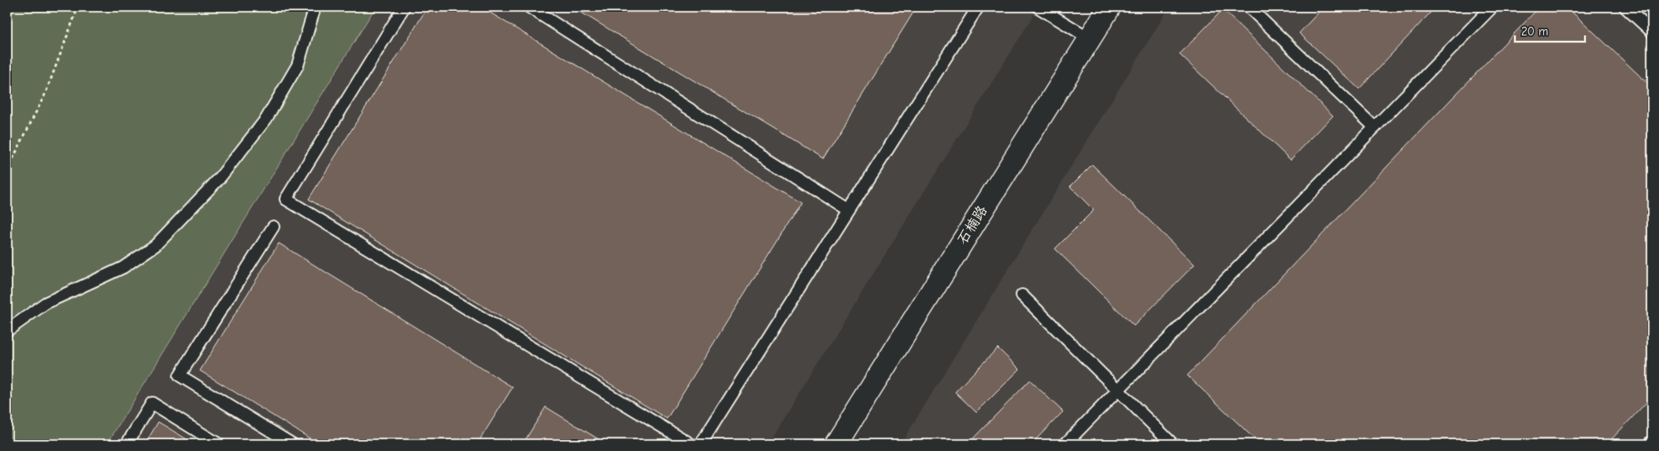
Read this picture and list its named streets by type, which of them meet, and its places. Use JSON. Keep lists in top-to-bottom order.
{
  "streets": {
    "street": ["石楠路"]
  },
  "scale_bar": "20 m"
}
